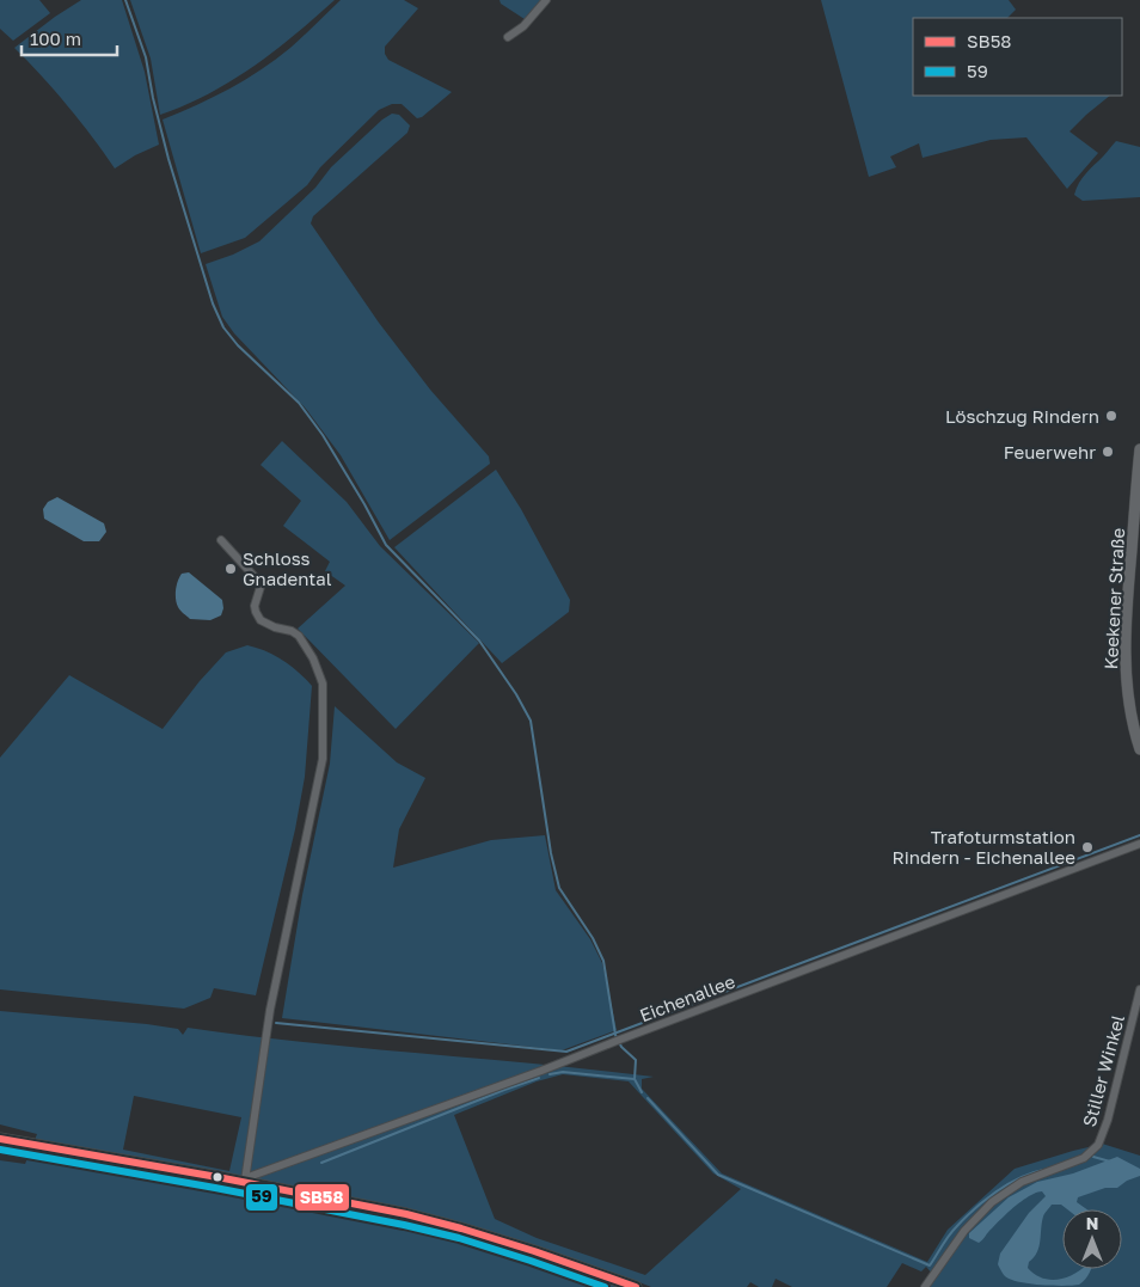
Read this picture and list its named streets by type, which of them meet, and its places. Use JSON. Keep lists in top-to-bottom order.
{
  "streets": {
    "main road": ["Keekener Straße"],
    "street": ["Eichenallee", "Stiller Winkel"]
  },
  "places": [
    "Löschzug Rindern",
    "Feuerwehr",
    "Schloss Gnadental",
    "Trafoturmstation Rindern - Eichenallee"
  ],
  "lines": ["transit line SB58", "transit line 59"],
  "legend": ["SB58", "59"],
  "scale_bar": "100 m",
  "north": "top"
}
